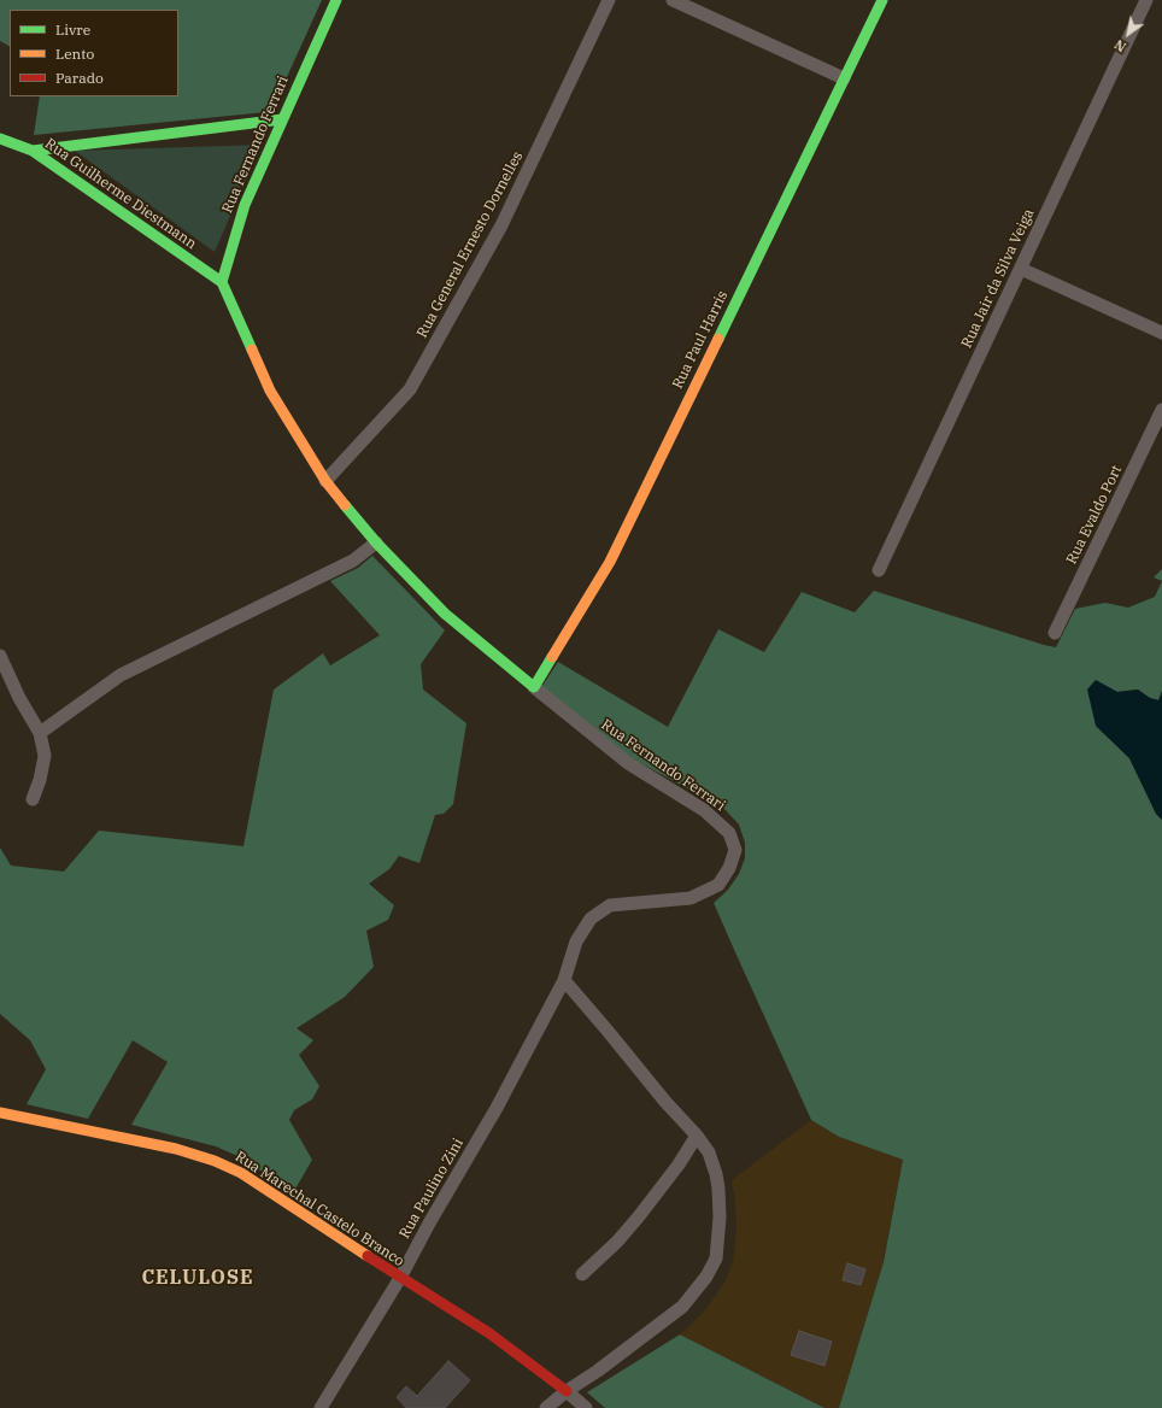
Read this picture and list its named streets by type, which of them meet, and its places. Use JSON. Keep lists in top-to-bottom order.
{
  "streets": {
    "street": [
      "Rua Fernando Ferrari",
      "Rua Guilherme Diestmann",
      "Rua General Ernesto Dornelles",
      "Rua Jair da Silva Veiga",
      "Rua Paul Harris",
      "Rua Evaldo Port",
      "Rua Paulino Zini",
      "Rua Marechal Castelo Branco"
    ]
  },
  "crossings": [
    ["Rua Fernando Ferrari", "Rua Guilherme Diestmann"],
    ["Rua Fernando Ferrari", "Rua General Ernesto Dornelles"],
    ["Rua Fernando Ferrari", "Rua Paul Harris"],
    ["Rua Fernando Ferrari", "Rua Paulino Zini"],
    ["Rua Paulino Zini", "Rua Marechal Castelo Branco"]
  ],
  "districts": ["CELULOSE"],
  "legend": ["Livre", "Lento", "Parado"],
  "north": "bottom left"
}
